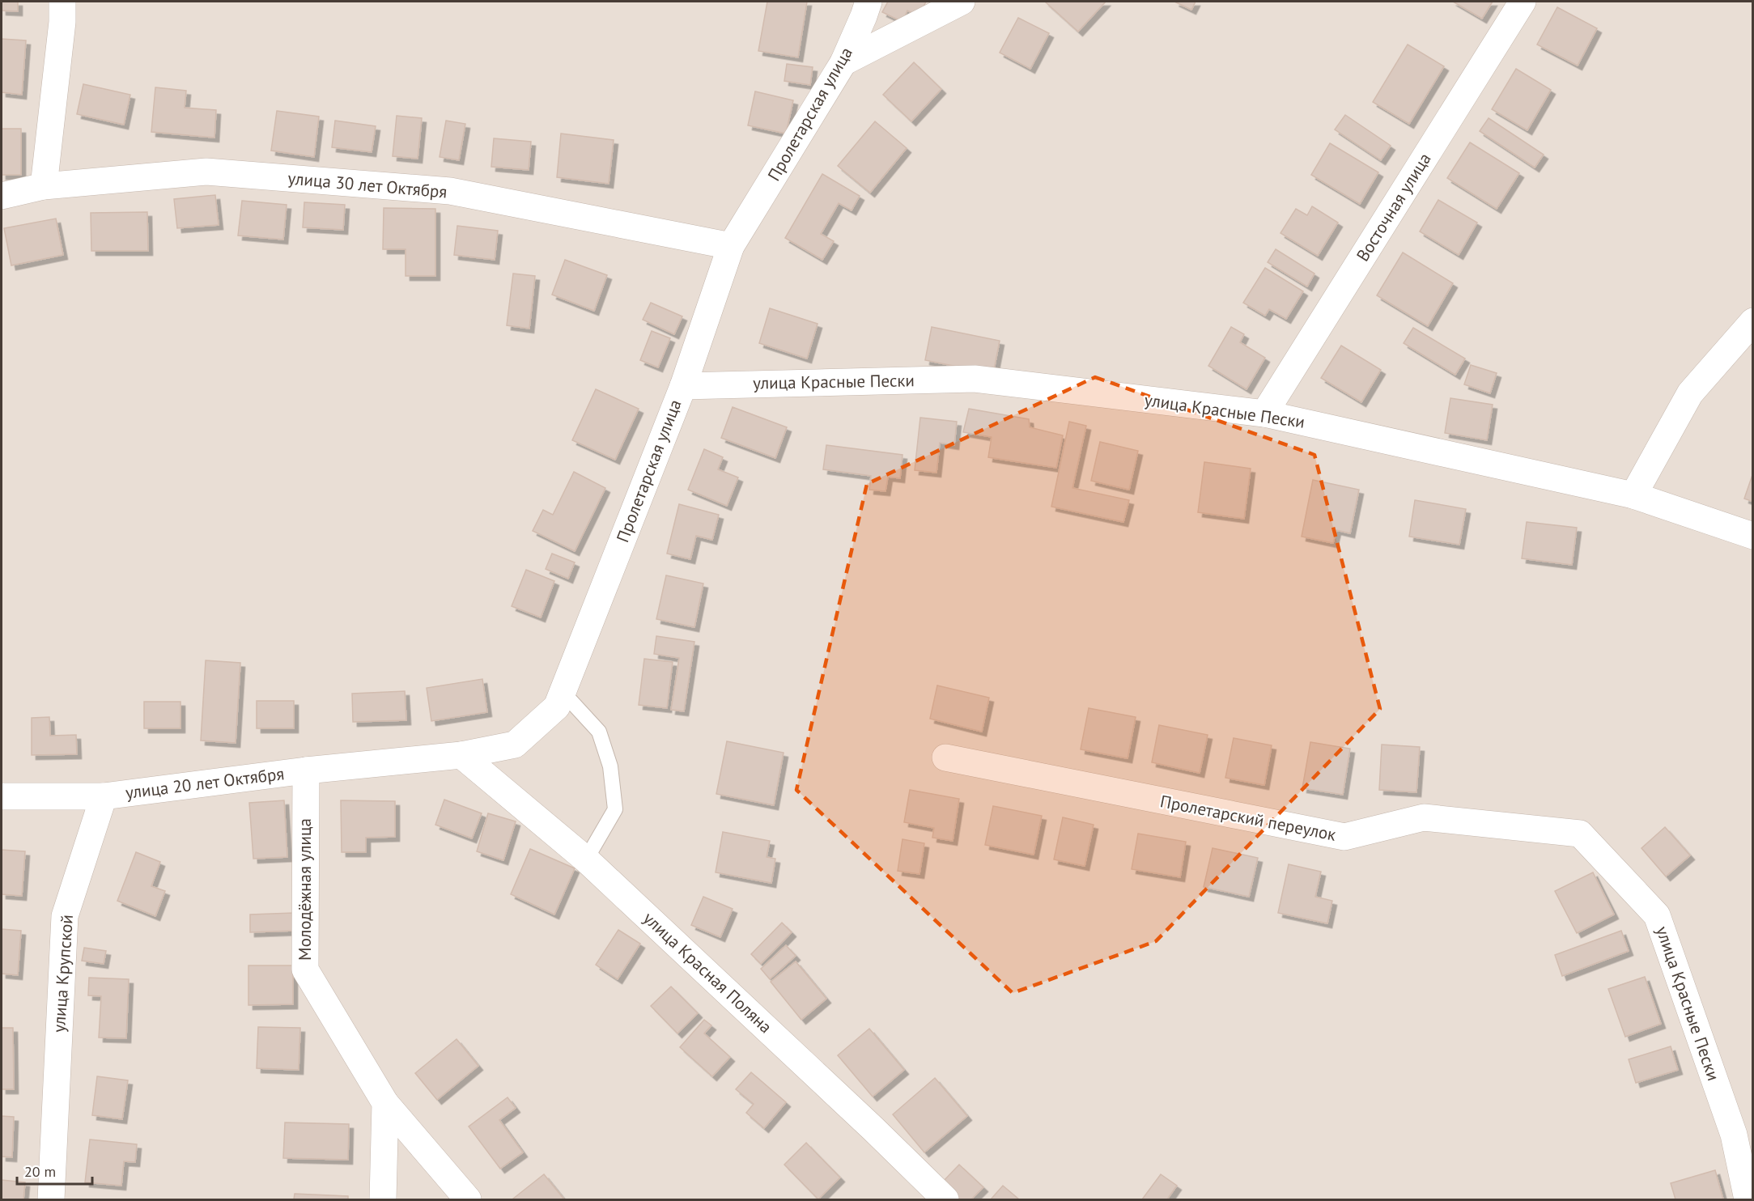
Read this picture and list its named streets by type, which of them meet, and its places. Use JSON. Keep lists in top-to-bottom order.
{
  "streets": {
    "street": [
      "Пролетарская улица",
      "улица 30 лет Октября",
      "Восточная улица",
      "улица Красные Пески",
      "улица 20 лет Октября",
      "Пролетарский переулок",
      "Молодёжная улица",
      "улица Красная Поляна",
      "улица Крупской"
    ]
  },
  "crossings": [
    ["Пролетарская улица", "улица 30 лет Октября"],
    ["Пролетарская улица", "улица Красные Пески"],
    ["Пролетарская улица", "улица 20 лет Октября"],
    ["Пролетарская улица", "Молодёжная улица"],
    ["Пролетарская улица", "улица Красная Поляна"],
    ["Восточная улица", "улица Красные Пески"],
    ["улица Красные Пески", "Пролетарский переулок"],
    ["улица 20 лет Октября", "Молодёжная улица"],
    ["улица 20 лет Октября", "улица Крупской"]
  ],
  "scale_bar": "20 m"
}
